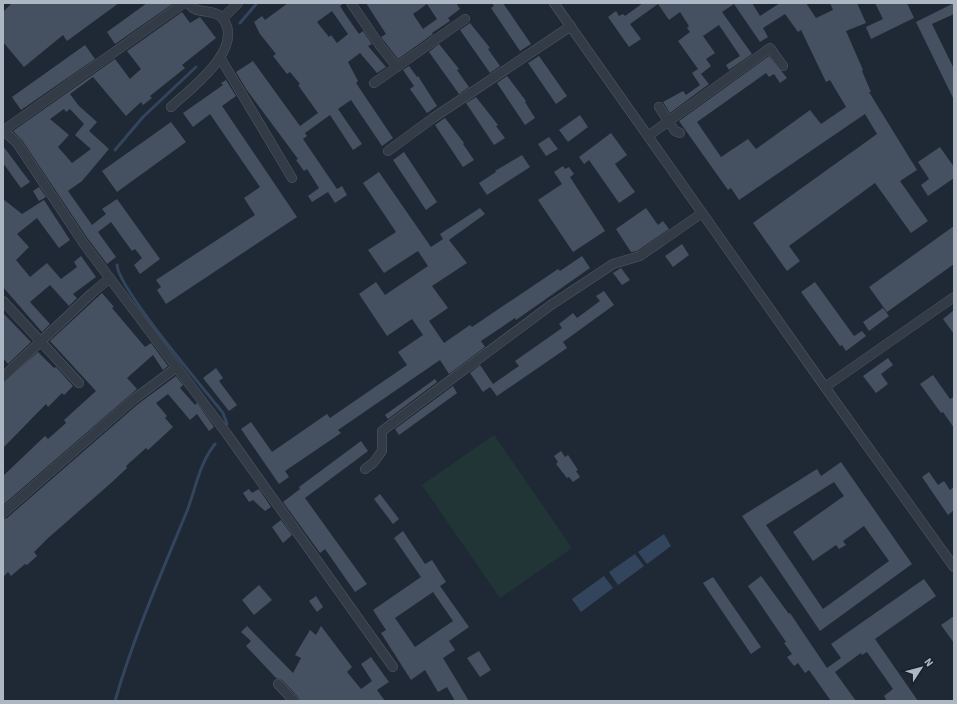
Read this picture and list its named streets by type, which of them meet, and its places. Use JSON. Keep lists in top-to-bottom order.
{
  "north": "top right"
}
